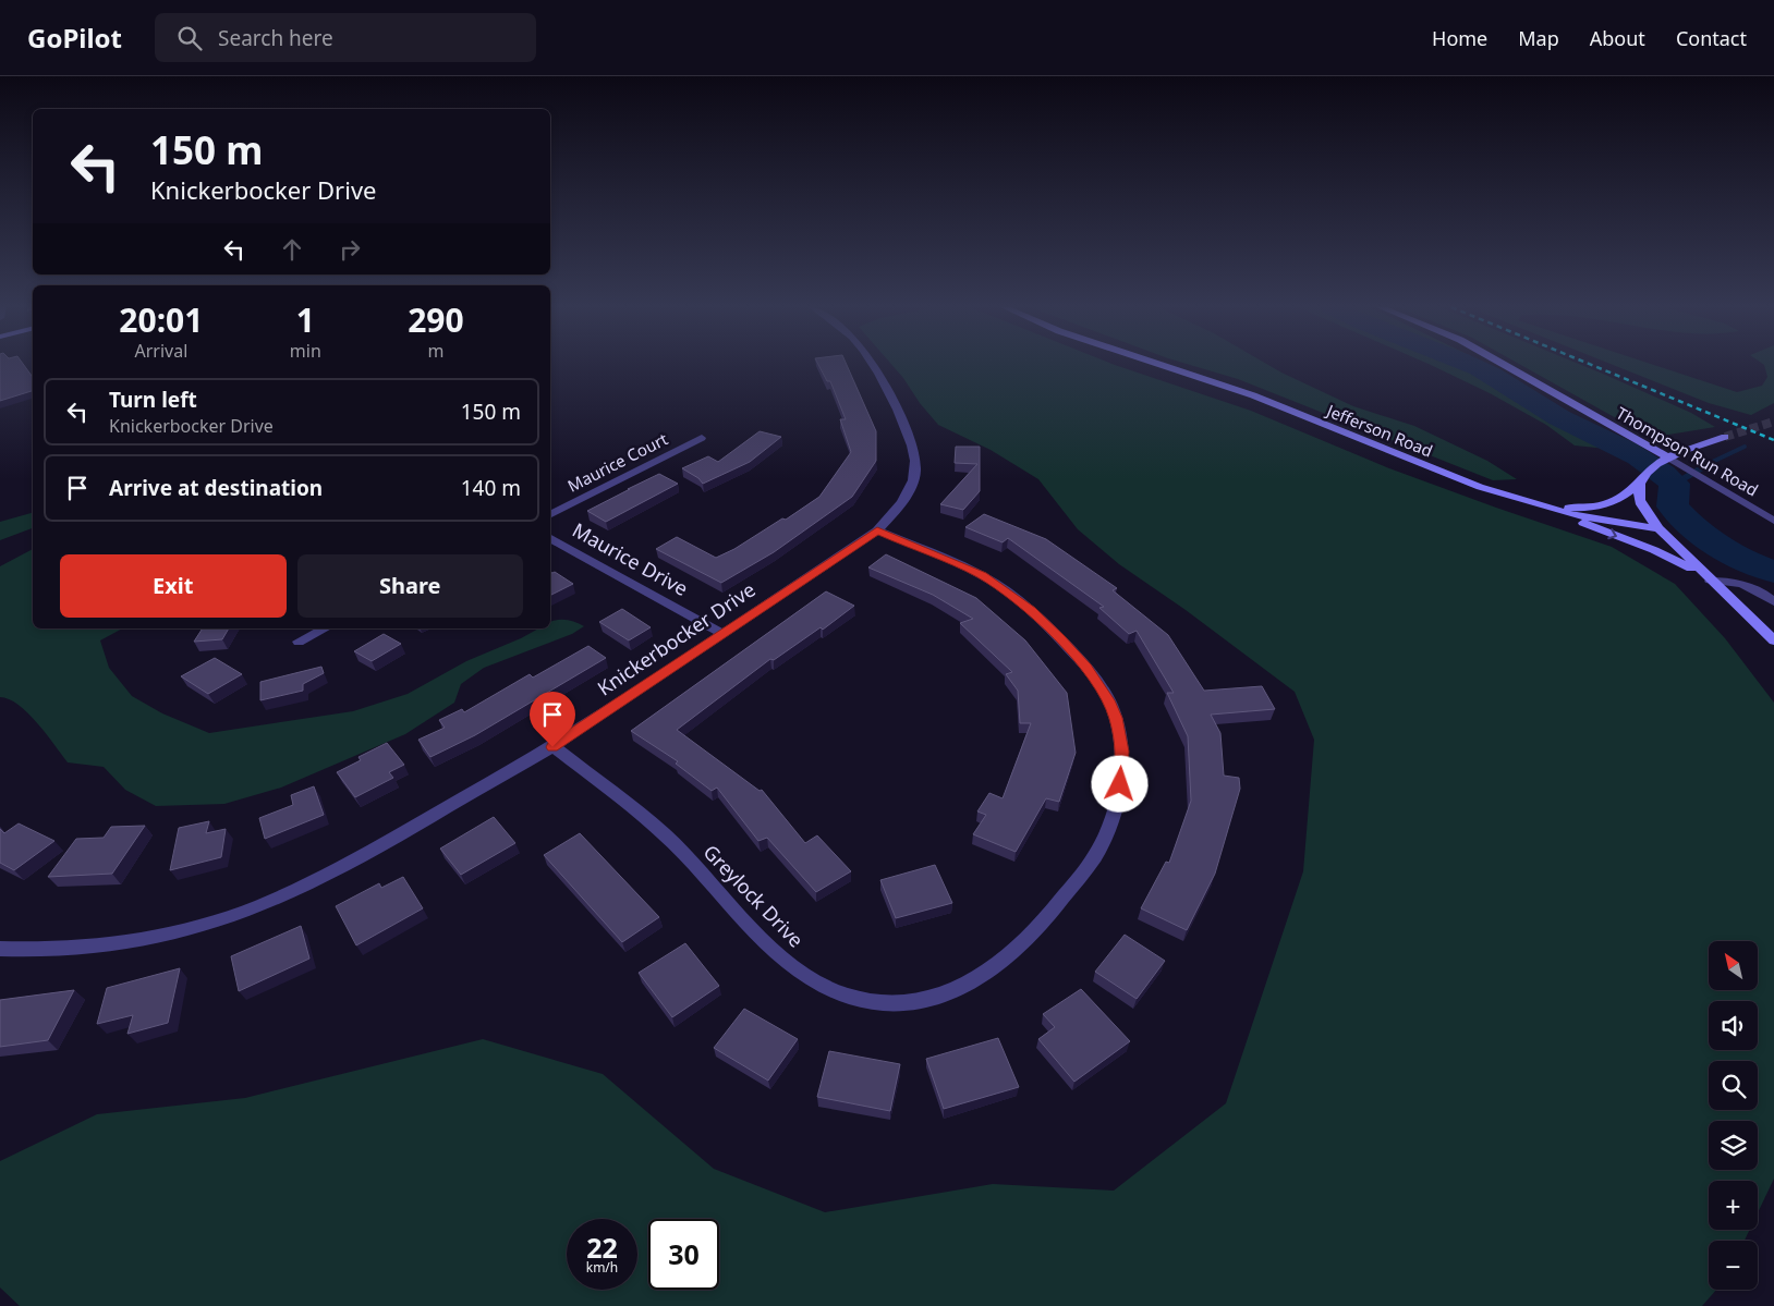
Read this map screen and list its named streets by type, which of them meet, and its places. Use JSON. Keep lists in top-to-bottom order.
{
  "streets": {
    "street": [
      "Jefferson Road",
      "Thompson Run Road",
      "Maurice Court",
      "Maurice Drive",
      "Knickerbocker Drive",
      "Greylock Drive"
    ]
  },
  "crossings": [
    ["Maurice Drive", "Knickerbocker Drive"],
    ["Knickerbocker Drive", "Greylock Drive"]
  ],
  "north": "top left",
  "page": {
    "header": "GoPilot",
    "search": "Search here",
    "nav": [
      "Home",
      "Map",
      "About",
      "Contact"
    ],
    "turn": ["150 m", "Knickerbocker Drive"],
    "eta": [
      "20:01",
      "Arrival",
      "1",
      "min",
      "290",
      "m"
    ],
    "list": [
      {
        "name": "Turn left",
        "note": "Knickerbocker Drive",
        "value": "150 m"
      },
      {
        "name": "Arrive at destination",
        "value": "140 m"
      }
    ],
    "buttons": ["Exit", "Share"],
    "map_buttons": ["+", "−"],
    "speed": "22 km/h",
    "limit": "30"
  }
}
